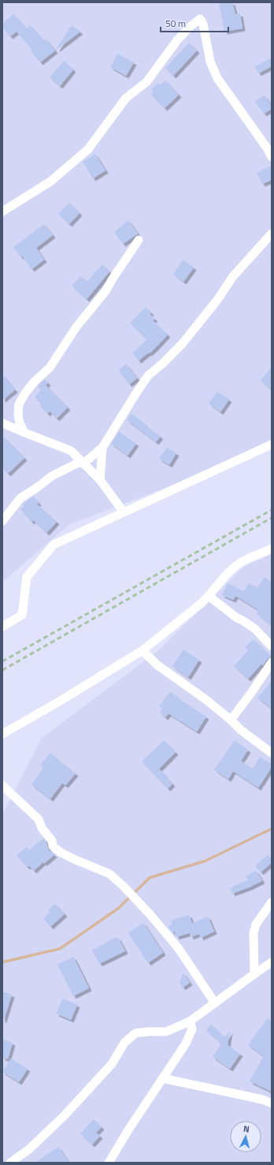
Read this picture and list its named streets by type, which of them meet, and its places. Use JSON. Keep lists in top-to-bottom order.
{
  "scale_bar": "50 m",
  "north": "top"
}
